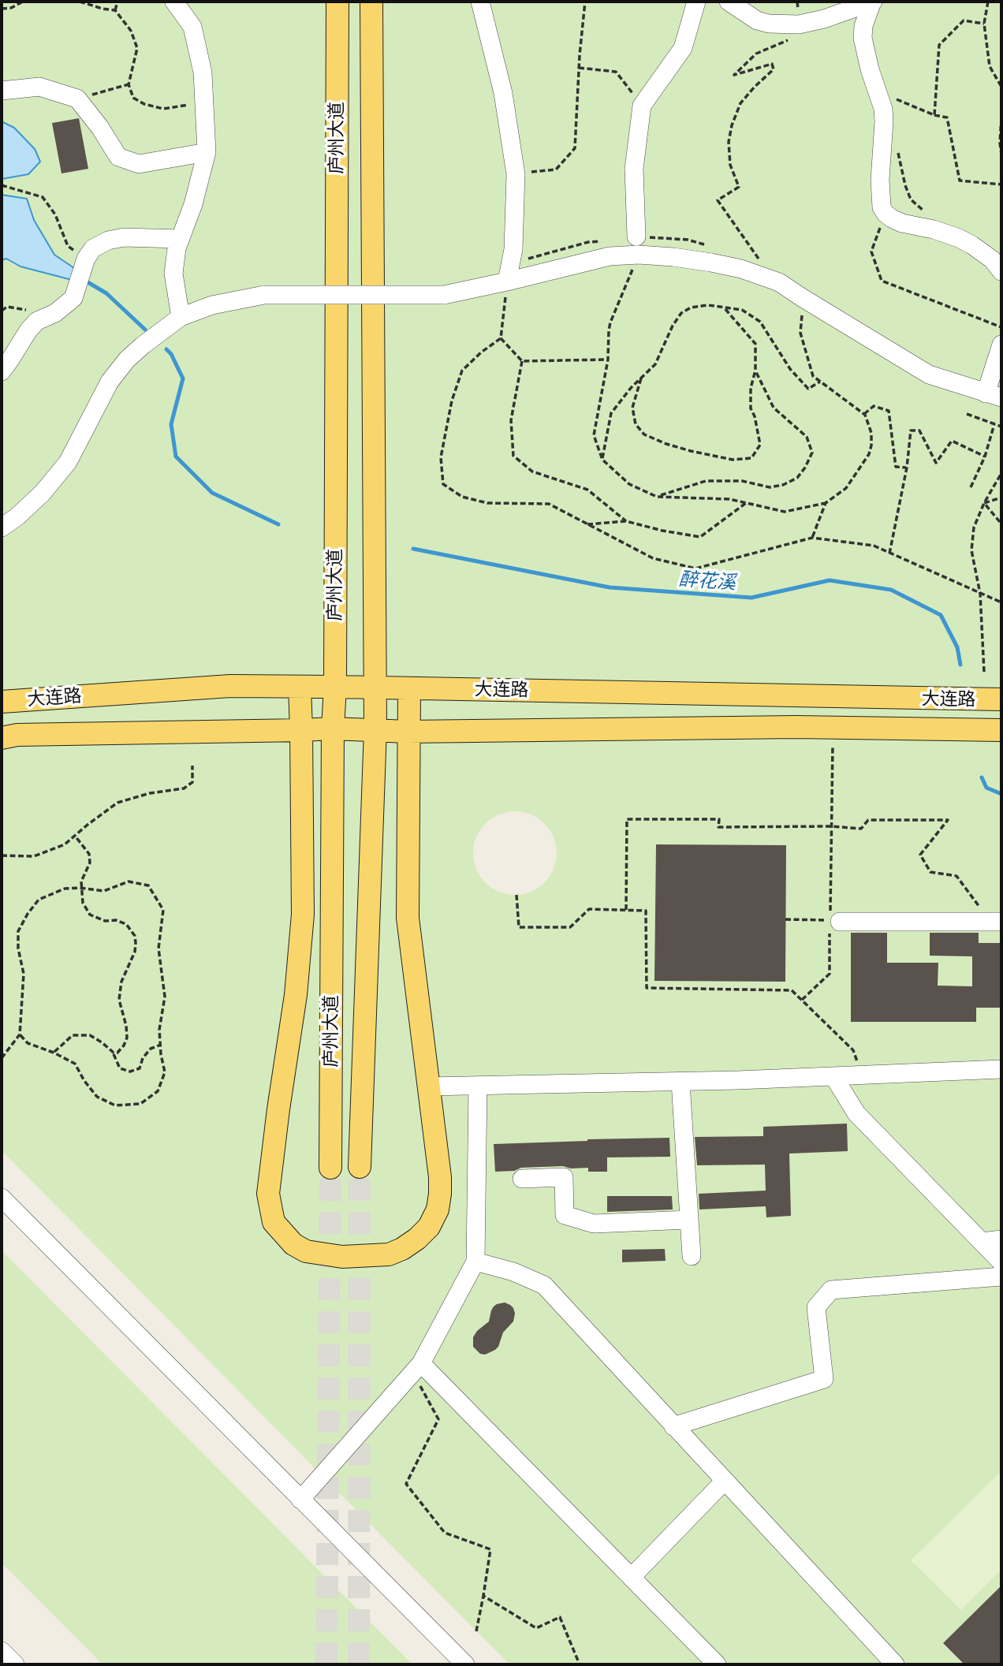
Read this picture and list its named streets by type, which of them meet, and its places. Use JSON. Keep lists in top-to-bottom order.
{
  "streets": {
    "main road": ["庐州大道", "大连路"]
  },
  "crossings": [
    ["庐州大道", "大连路"]
  ],
  "water": ["醉花溪"]
}
